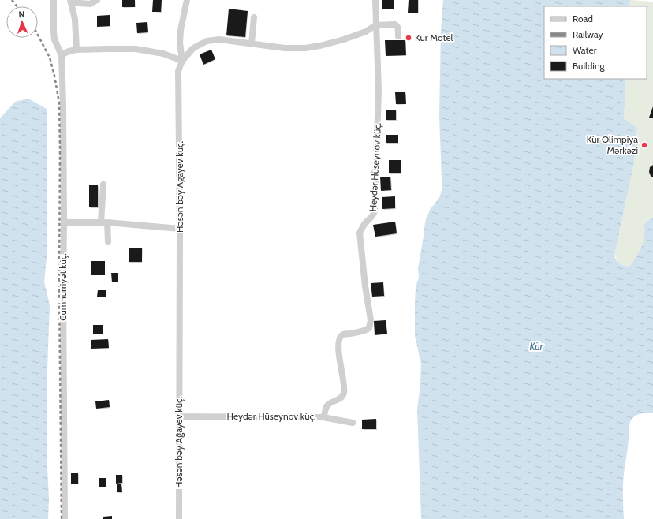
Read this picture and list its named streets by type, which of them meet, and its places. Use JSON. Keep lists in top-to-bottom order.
{
  "streets": {
    "street": ["Heydər Hüseynov küç.", "Həsən bəy Ağayev küç.", "Cumhurriyət küç."]
  },
  "crossings": [
    ["Heydər Hüseynov küç.", "Həsən bəy Ağayev küç."]
  ],
  "water": ["Kür"],
  "places": ["Kür Motel", "Kür Olimpiya Mərkəzi"],
  "legend": [
    "Road",
    "Railway",
    "Water",
    "Building"
  ],
  "north": "top"
}
